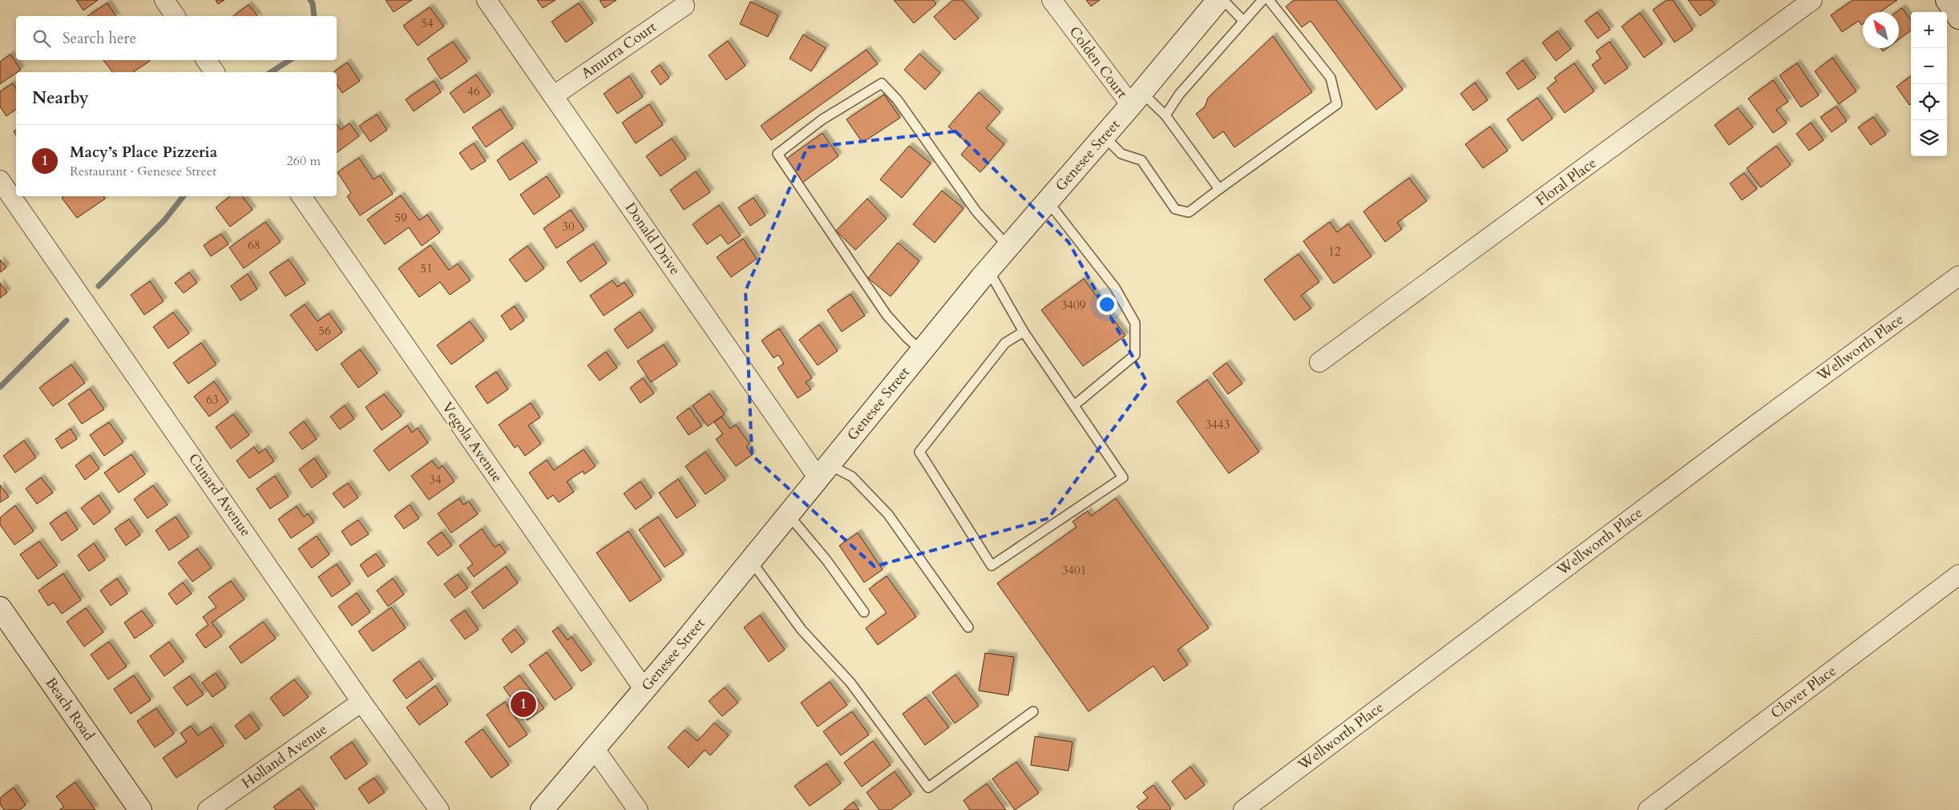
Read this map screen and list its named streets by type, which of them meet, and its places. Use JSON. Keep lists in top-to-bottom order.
{
  "streets": {
    "main road": ["Genesee Street", "Beach Road"],
    "street": [
      "Amurra Court",
      "Colden Court",
      "Floral Place",
      "Donald Drive",
      "Wellworth Place",
      "Vegola Avenue",
      "Cunard Avenue",
      "Clover Place",
      "Holland Avenue"
    ]
  },
  "crossings": [
    ["Amurra Court", "Donald Drive"],
    ["Colden Court", "Genesee Street"],
    ["Genesee Street", "Donald Drive"],
    ["Genesee Street", "Vegola Avenue"],
    ["Cunard Avenue", "Holland Avenue"]
  ],
  "house_numbers": [
    "54",
    "46",
    "59",
    "30",
    "68",
    "12",
    "51",
    "3409",
    "56",
    "63",
    "3443",
    "34",
    "3401"
  ],
  "north": "top left",
  "page": {
    "map_buttons": ["+", "−"],
    "search": "Search here",
    "heading": "Nearby",
    "list": [
      {
        "mark": "1",
        "name": "Macy’s Place Pizzeria",
        "note": "Restaurant · Genesee Street",
        "value": "260 m"
      }
    ],
    "pins": "1"
  }
}
